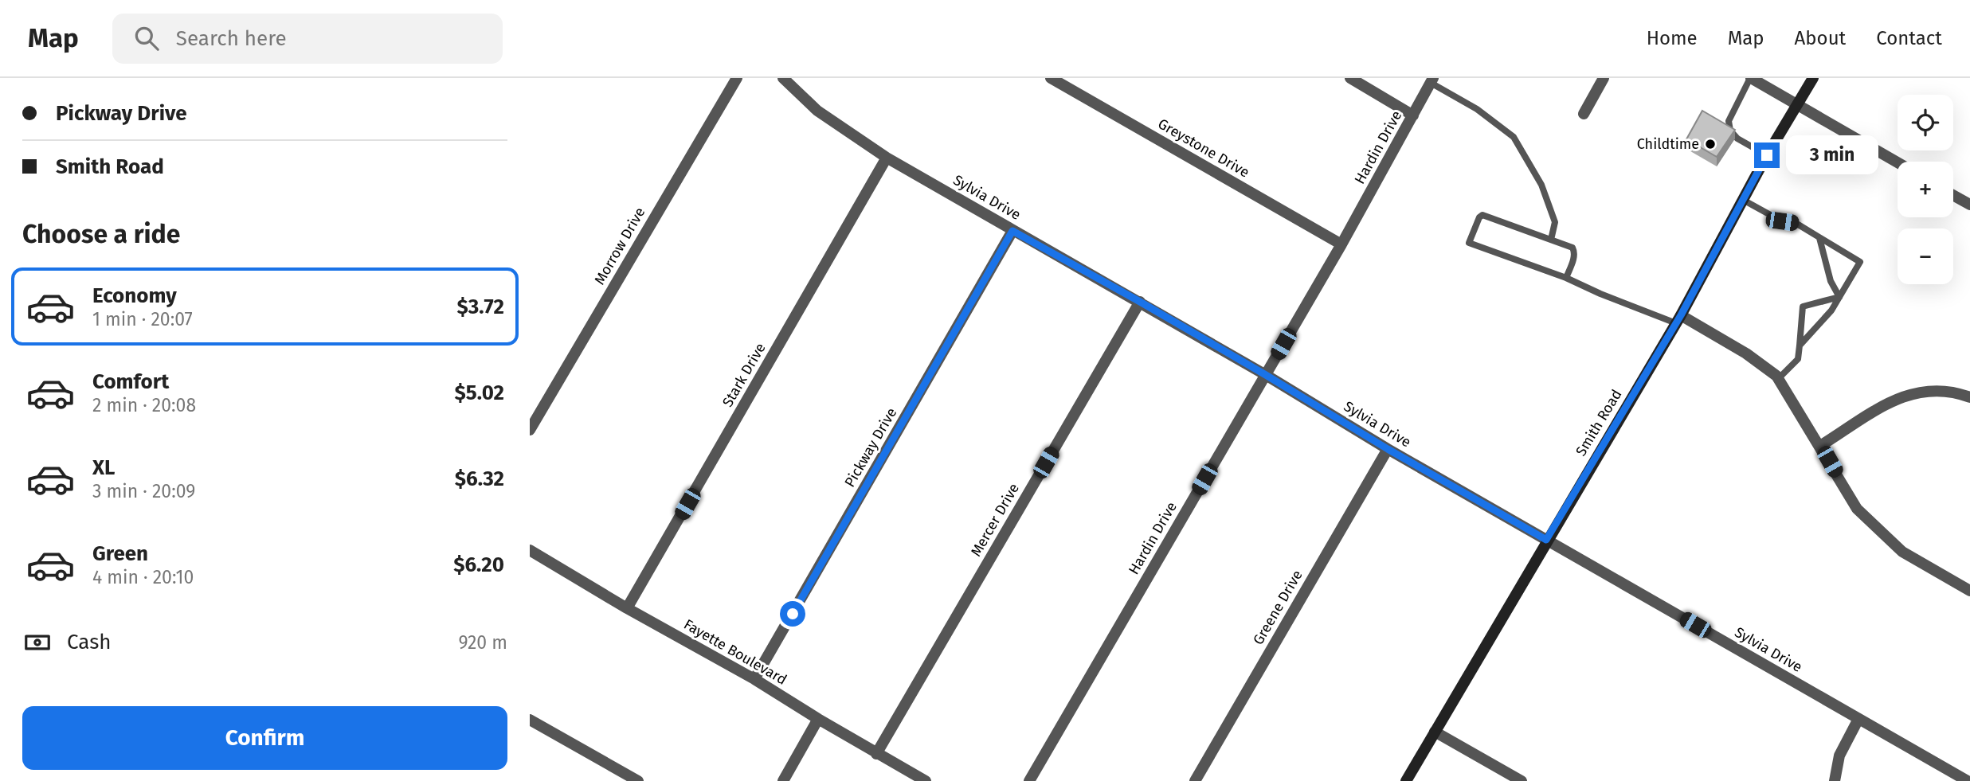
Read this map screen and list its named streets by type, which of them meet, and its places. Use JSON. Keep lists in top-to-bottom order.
{
  "streets": {
    "main road": ["Smith Road"],
    "street": [
      "Hardin Drive",
      "Greystone Drive",
      "Sylvia Drive",
      "Morrow Drive",
      "Stark Drive",
      "Pickway Drive",
      "Mercer Drive",
      "Greene Drive",
      "Fayette Boulevard"
    ]
  },
  "crossings": [
    ["Hardin Drive", "Greystone Drive"],
    ["Hardin Drive", "Sylvia Drive"],
    ["Sylvia Drive", "Stark Drive"],
    ["Sylvia Drive", "Smith Road"],
    ["Sylvia Drive", "Pickway Drive"],
    ["Sylvia Drive", "Mercer Drive"],
    ["Sylvia Drive", "Greene Drive"],
    ["Stark Drive", "Fayette Boulevard"],
    ["Pickway Drive", "Fayette Boulevard"],
    ["Mercer Drive", "Fayette Boulevard"]
  ],
  "places": ["Childtime"],
  "page": {
    "header": "Map",
    "search": "Search here",
    "nav": [
      "Home",
      "Map",
      "About",
      "Contact"
    ],
    "banner": ["Pickway Drive", "Smith Road"],
    "map_buttons": ["+", "−"],
    "bubble": "3 min",
    "heading": "Choose a ride",
    "list": [
      {
        "name": "Economy",
        "note": "1 min · 20:07",
        "value": "$3.72"
      },
      {
        "name": "Comfort",
        "note": "2 min · 20:08",
        "value": "$5.02"
      },
      {
        "name": "XL",
        "note": "3 min · 20:09",
        "value": "$6.32"
      },
      {
        "name": "Green",
        "note": "4 min · 20:10",
        "value": "$6.20"
      }
    ],
    "pay": ["Cash", "920 m"],
    "buttons": "Confirm"
  }
}
